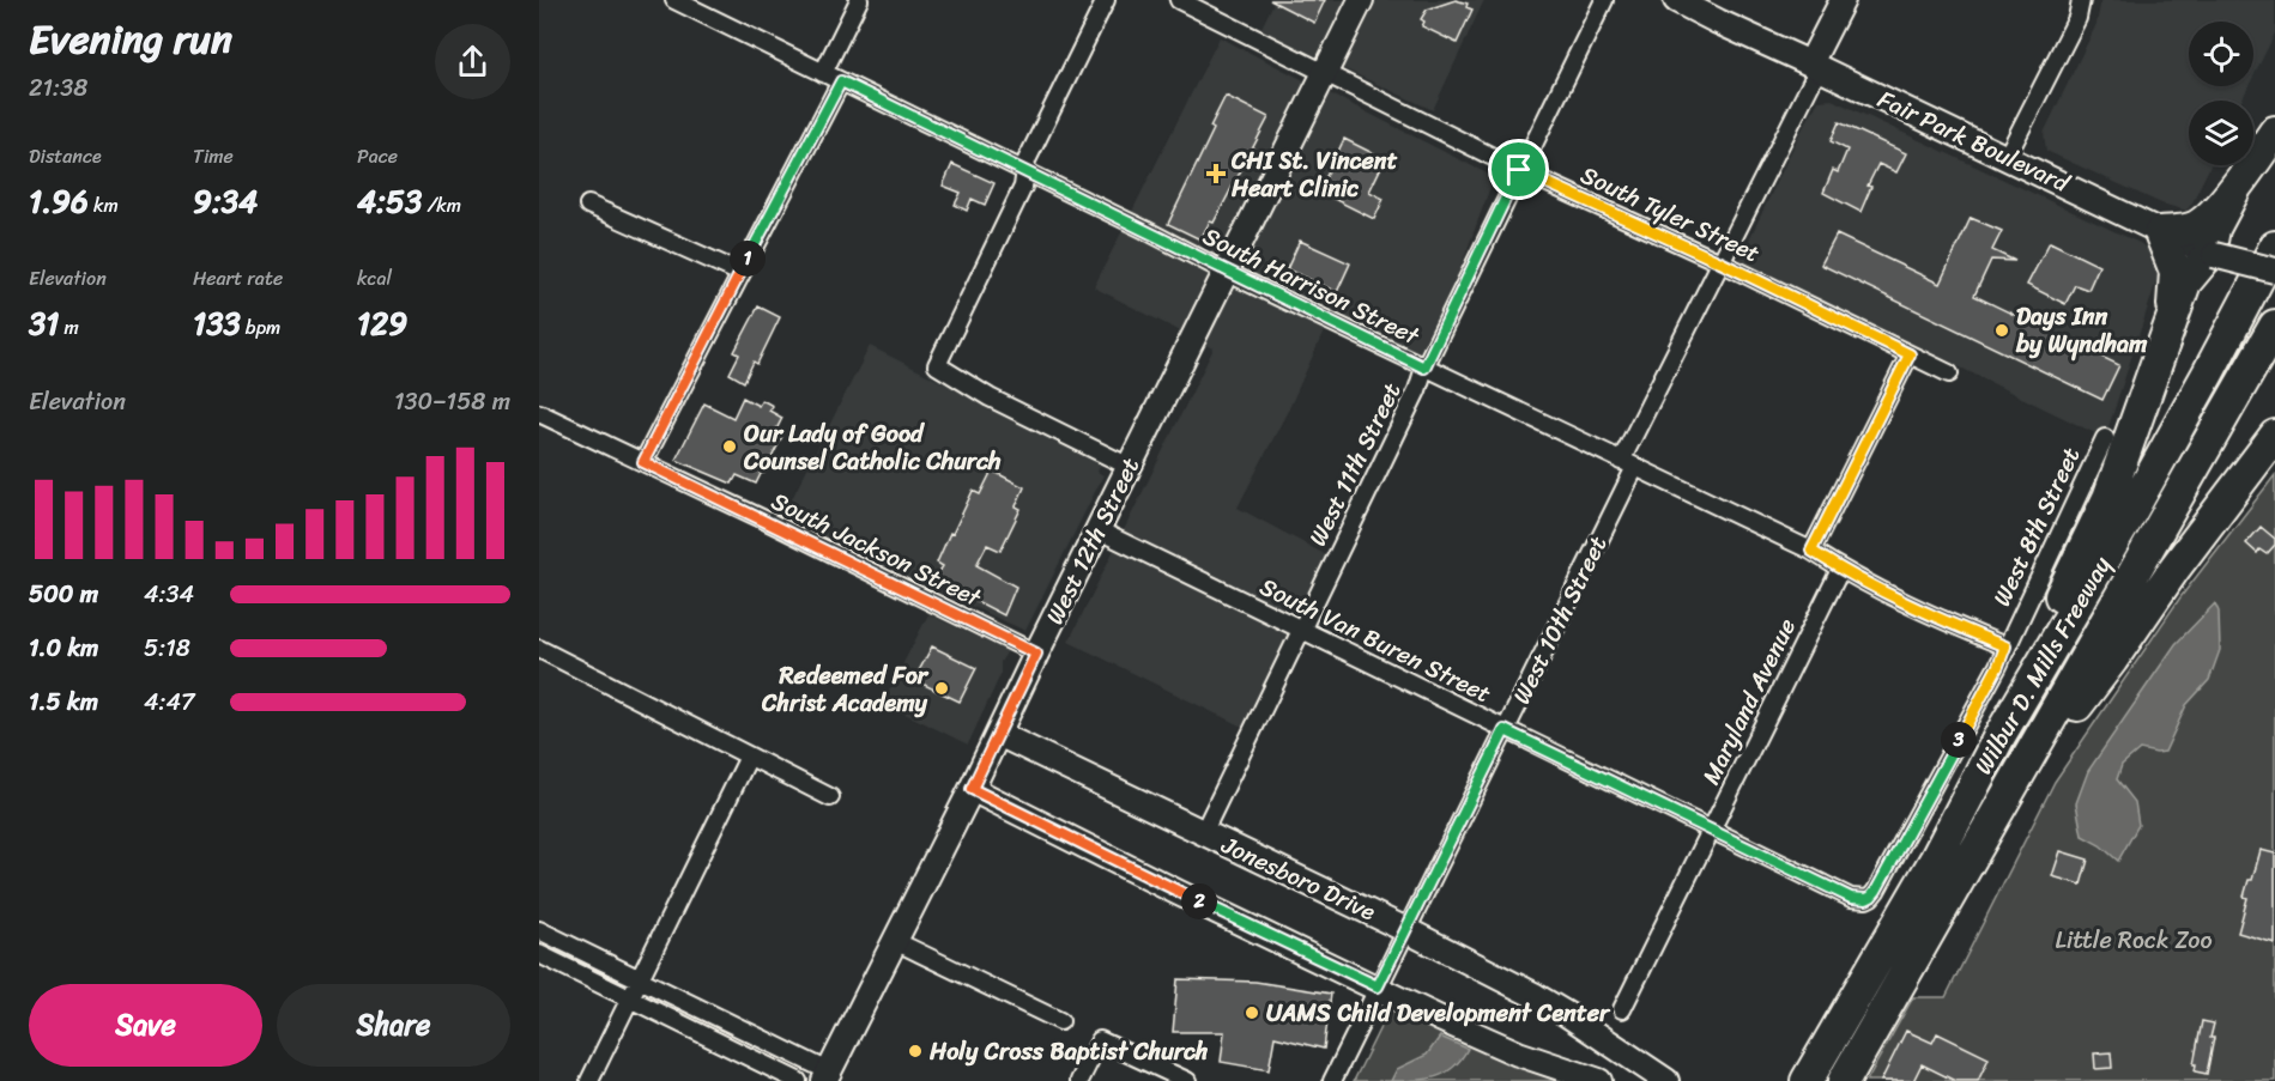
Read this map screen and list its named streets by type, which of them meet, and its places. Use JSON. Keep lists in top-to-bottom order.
{
  "streets": {
    "highway": ["Wilbur D. Mills Freeway"],
    "main road": [
      "Fair Park Boulevard",
      "West 12th Street",
      "West 10th Street",
      "Jonesboro Drive"
    ],
    "street": [
      "South Tyler Street",
      "South Harrison Street",
      "West 11th Street",
      "West 8th Street",
      "South Jackson Street",
      "South Van Buren Street",
      "Maryland Avenue"
    ]
  },
  "crossings": [
    ["Fair Park Boulevard", "West 10th Street"],
    ["South Tyler Street", "West 11th Street"],
    ["South Tyler Street", "West 12th Street"],
    ["South Tyler Street", "West 10th Street"],
    ["South Harrison Street", "West 11th Street"],
    ["South Harrison Street", "West 8th Street"],
    ["South Harrison Street", "West 12th Street"],
    ["South Harrison Street", "West 10th Street"],
    ["South Harrison Street", "Maryland Avenue"],
    ["West 11th Street", "South Van Buren Street"],
    ["West 11th Street", "Jonesboro Drive"],
    ["West 8th Street", "South Van Buren Street"],
    ["West 12th Street", "South Jackson Street"],
    ["West 12th Street", "South Van Buren Street"],
    ["West 12th Street", "Jonesboro Drive"],
    ["West 10th Street", "South Van Buren Street"],
    ["West 10th Street", "Jonesboro Drive"],
    ["South Van Buren Street", "Maryland Avenue"]
  ],
  "parks": ["Little Rock Zoo"],
  "places": {
    "health": ["CHI St. Vincent Heart Clinic"],
    "other": [
      "Days Inn by Wyndham",
      "Our Lady of Good Counsel Catholic Church",
      "Redeemed For Christ Academy",
      "UAMS Child Development Center",
      "Holy Cross Baptist Church"
    ]
  },
  "page": {
    "heading": ["Evening run", "21:38"],
    "stats": [
      ["Distance", "1.96 km"],
      ["Time", "9:34"],
      ["Pace", "4:53 /km"],
      ["Elevation", "31 m"],
      ["Heart rate", "133 bpm"],
      ["kcal", "129"]
    ],
    "pins": ["1", "3", "2"],
    "chart": ["Elevation", "130–158 m"],
    "list": [
      {
        "name": "500 m",
        "note": "4:34"
      },
      {
        "name": "1.0 km",
        "note": "5:18"
      },
      {
        "name": "1.5 km",
        "note": "4:47"
      }
    ],
    "buttons": ["Save", "Share"]
  }
}
